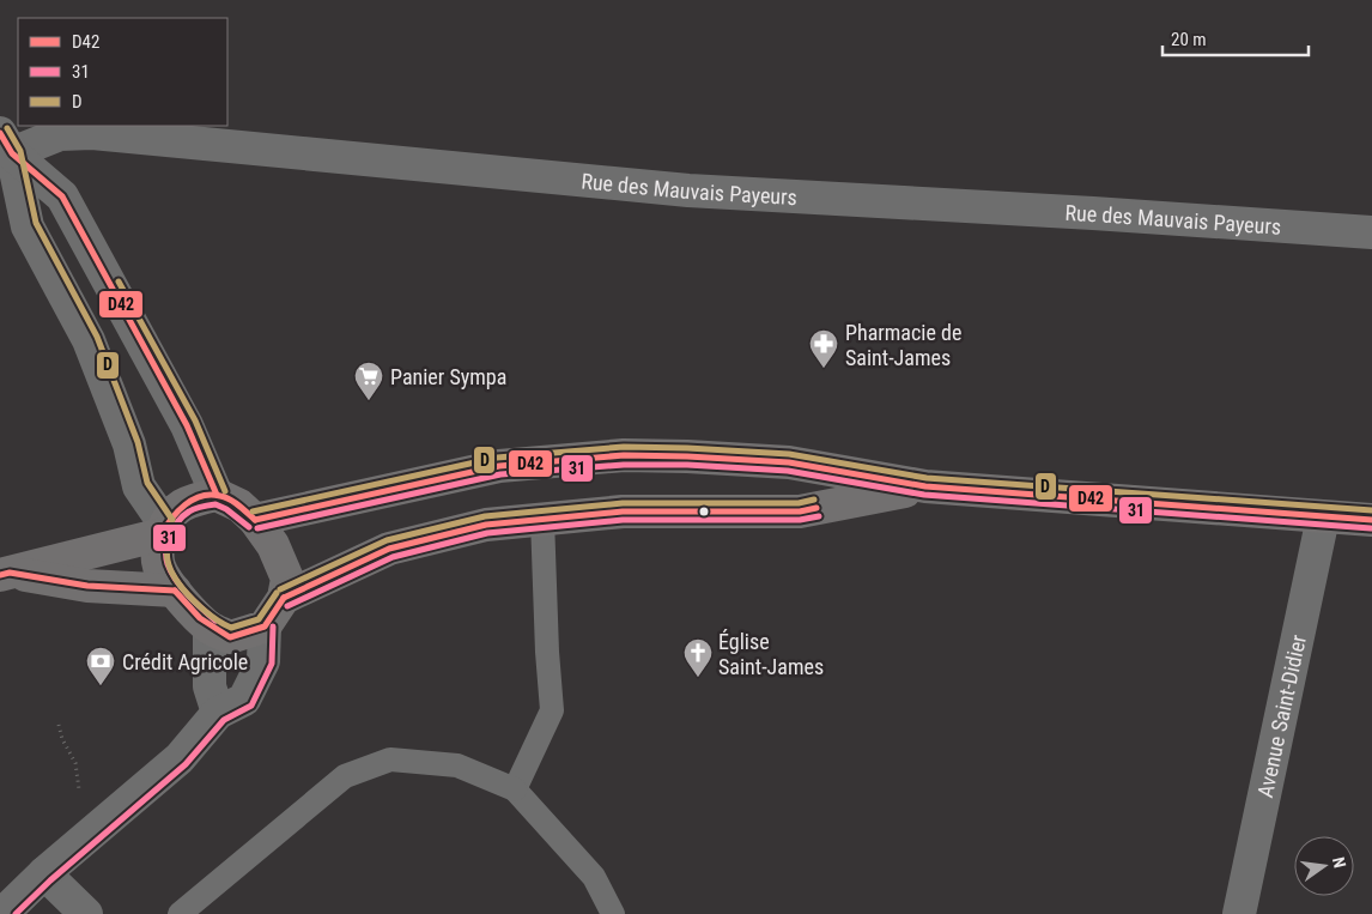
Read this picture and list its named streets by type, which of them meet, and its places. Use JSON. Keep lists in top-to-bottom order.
{
  "streets": {
    "street": ["Rue des Mauvais Payeurs", "Avenue Saint-Didier"]
  },
  "places": {
    "pharmacy": ["Pharmacie de Saint-James"],
    "supermarket": ["Panier Sympa"],
    "church": ["Église Saint-James"],
    "bank": ["Crédit Agricole"]
  },
  "lines": ["transit line D", "transit line D42", "transit line 31"],
  "legend": ["D42", "31", "D"],
  "scale_bar": "20 m",
  "north": "right"
}
